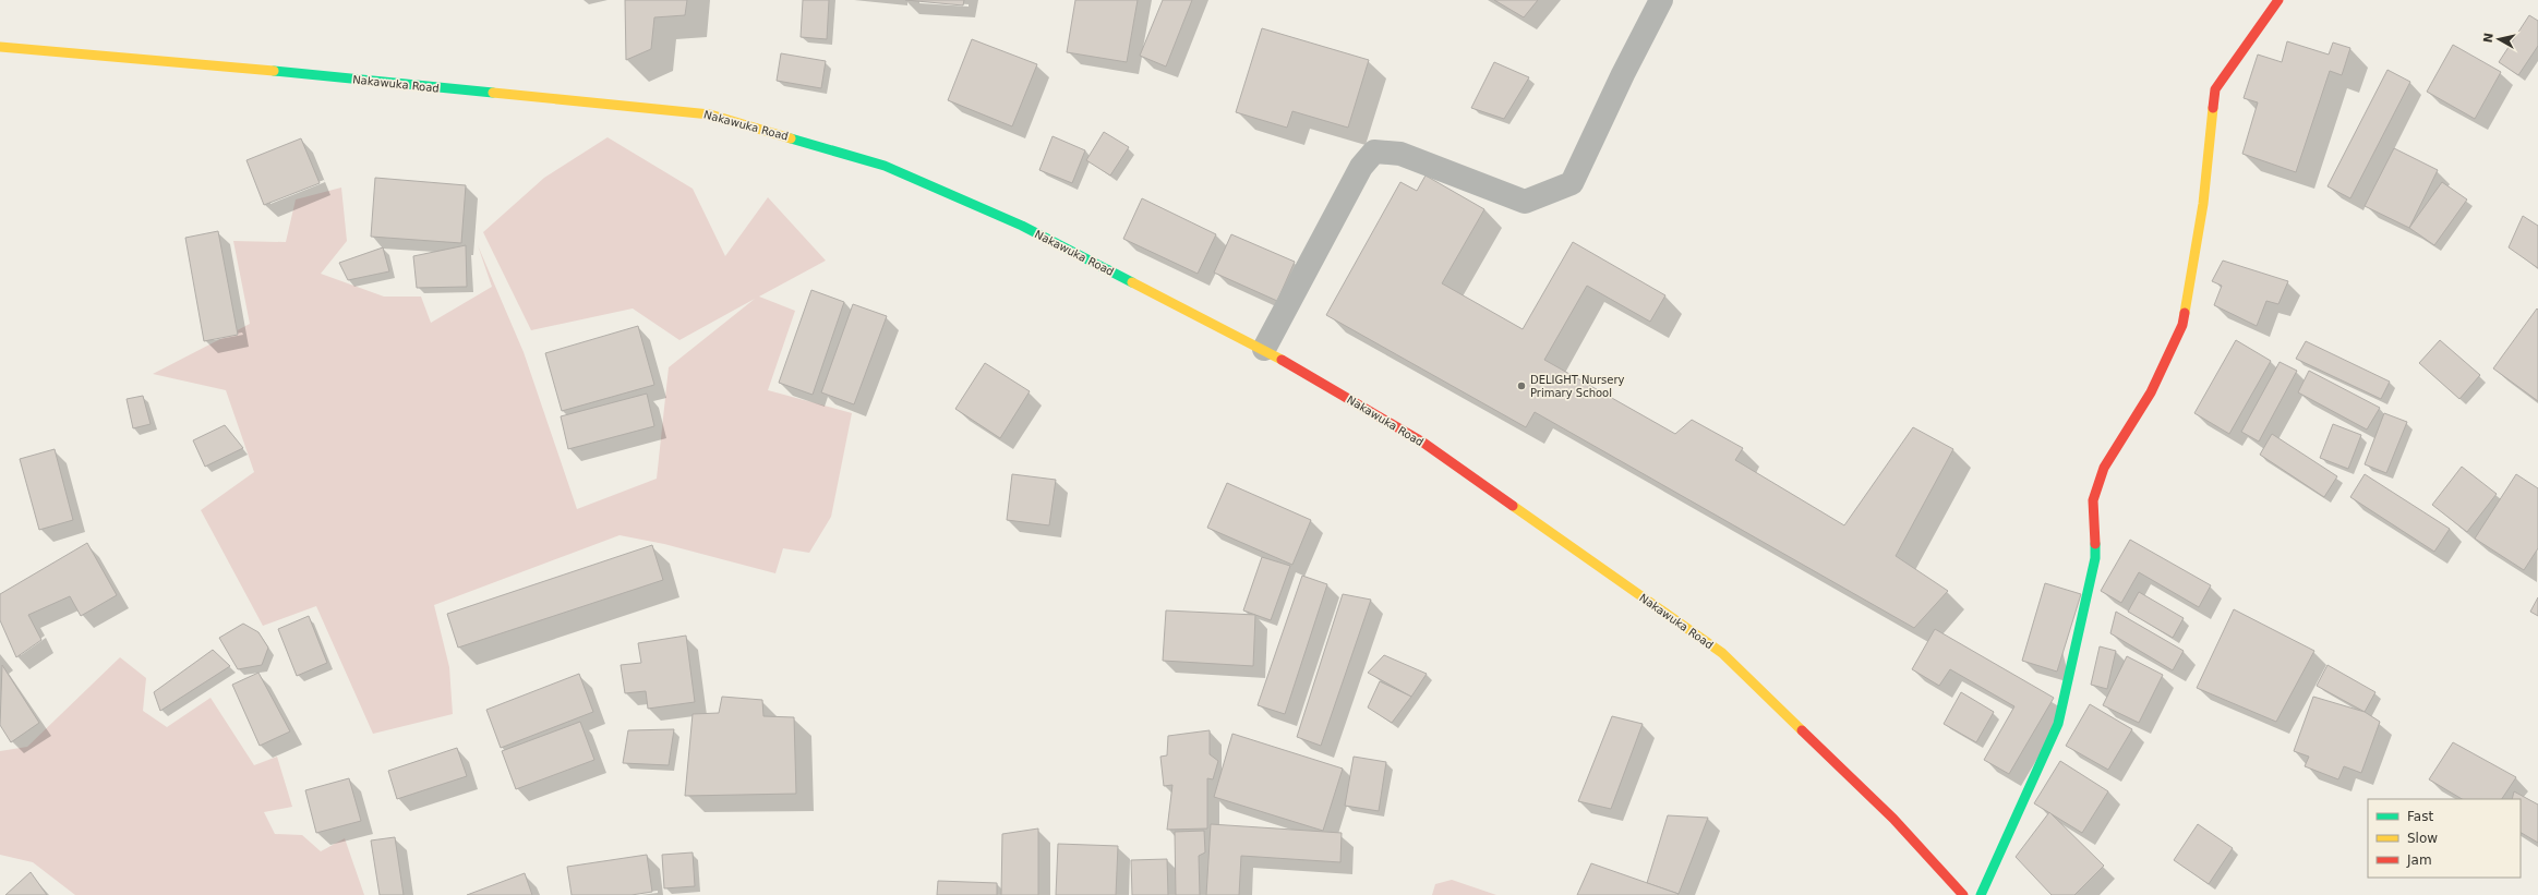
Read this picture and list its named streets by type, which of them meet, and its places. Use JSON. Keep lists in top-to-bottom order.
{
  "streets": {
    "main road": ["Nakawuka Road"]
  },
  "places": ["DELIGHT Nursery Primary School"],
  "legend": ["Fast", "Slow", "Jam"],
  "north": "left"
}
